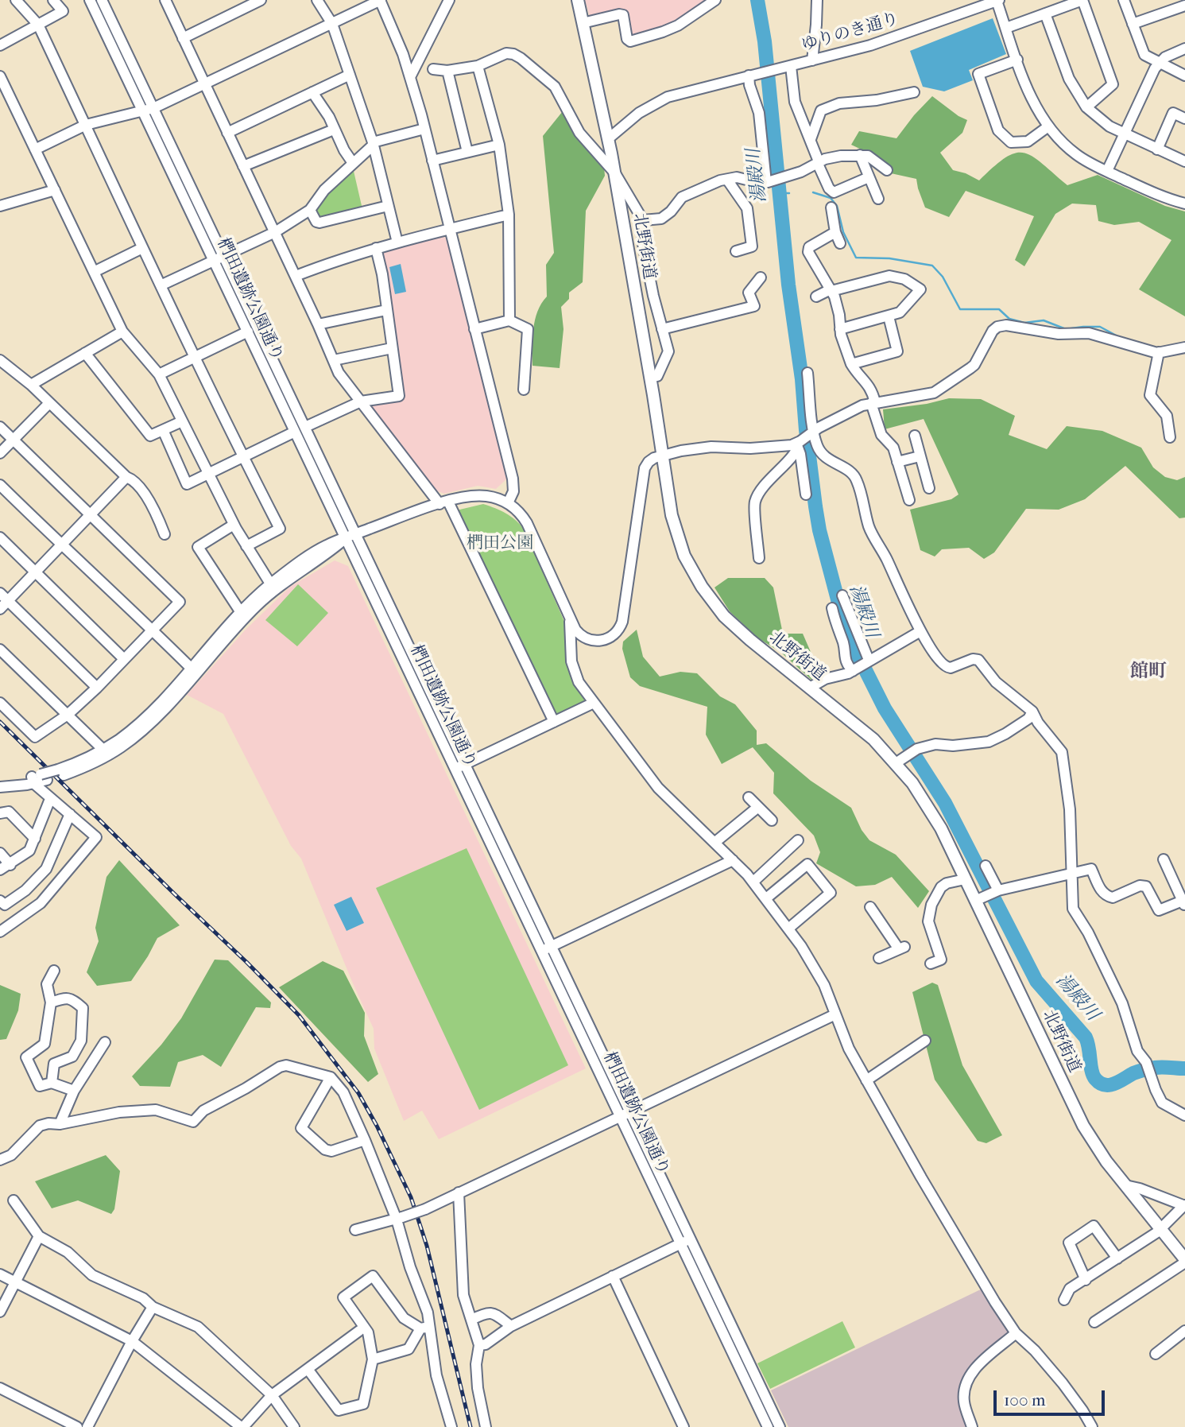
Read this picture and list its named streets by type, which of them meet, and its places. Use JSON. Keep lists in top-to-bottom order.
{
  "streets": {
    "main road": ["北野街道"],
    "street": ["ゆりのき通り", "椚田遺跡公園通り"]
  },
  "crossings": [
    ["ゆりのき通り", "北野街道"]
  ],
  "districts": ["館町"],
  "water": ["湯殿川"],
  "parks": ["椚田公園"],
  "scale_bar": "100 m"
}
